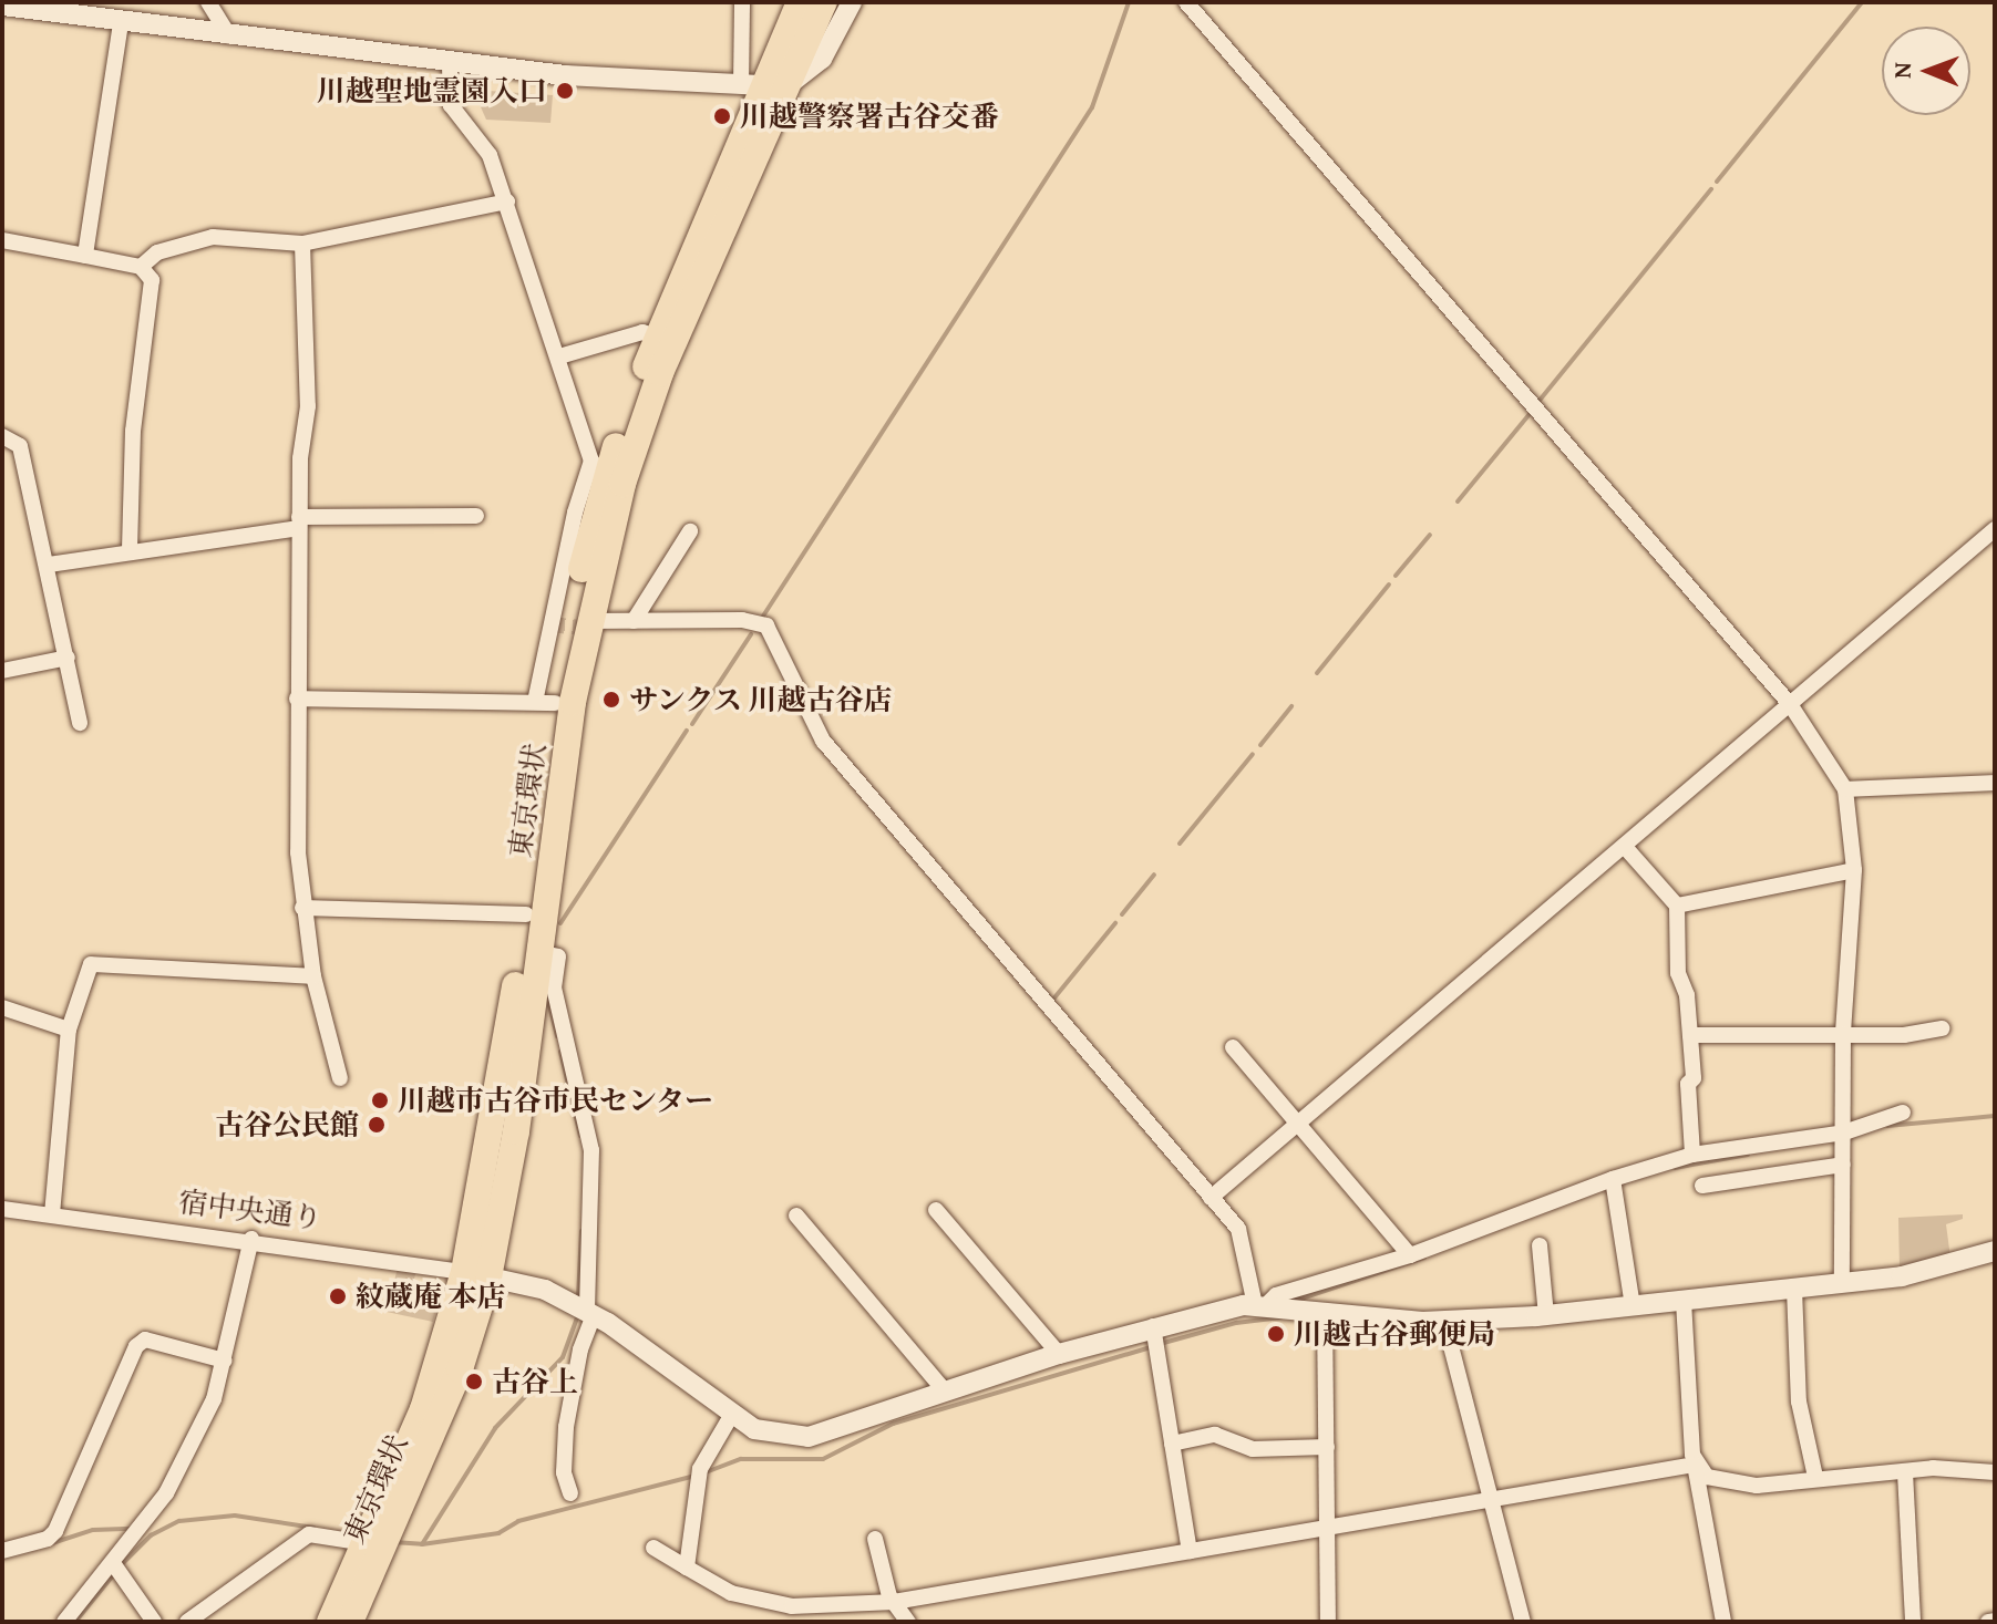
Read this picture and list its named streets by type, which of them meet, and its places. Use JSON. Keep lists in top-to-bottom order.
{
  "streets": {
    "highway": ["東京環状"],
    "street": ["宿中央通り"]
  },
  "crossings": [
    ["東京環状", "宿中央通り"]
  ],
  "places": [
    "川越聖地霊園入口",
    "川越警察署古谷交番",
    "サンクス 川越古谷店",
    "川越市古谷市民センター",
    "古谷公民館",
    "紋蔵庵 本店",
    "川越古谷郵便局",
    "古谷上"
  ],
  "north": "left"
}
